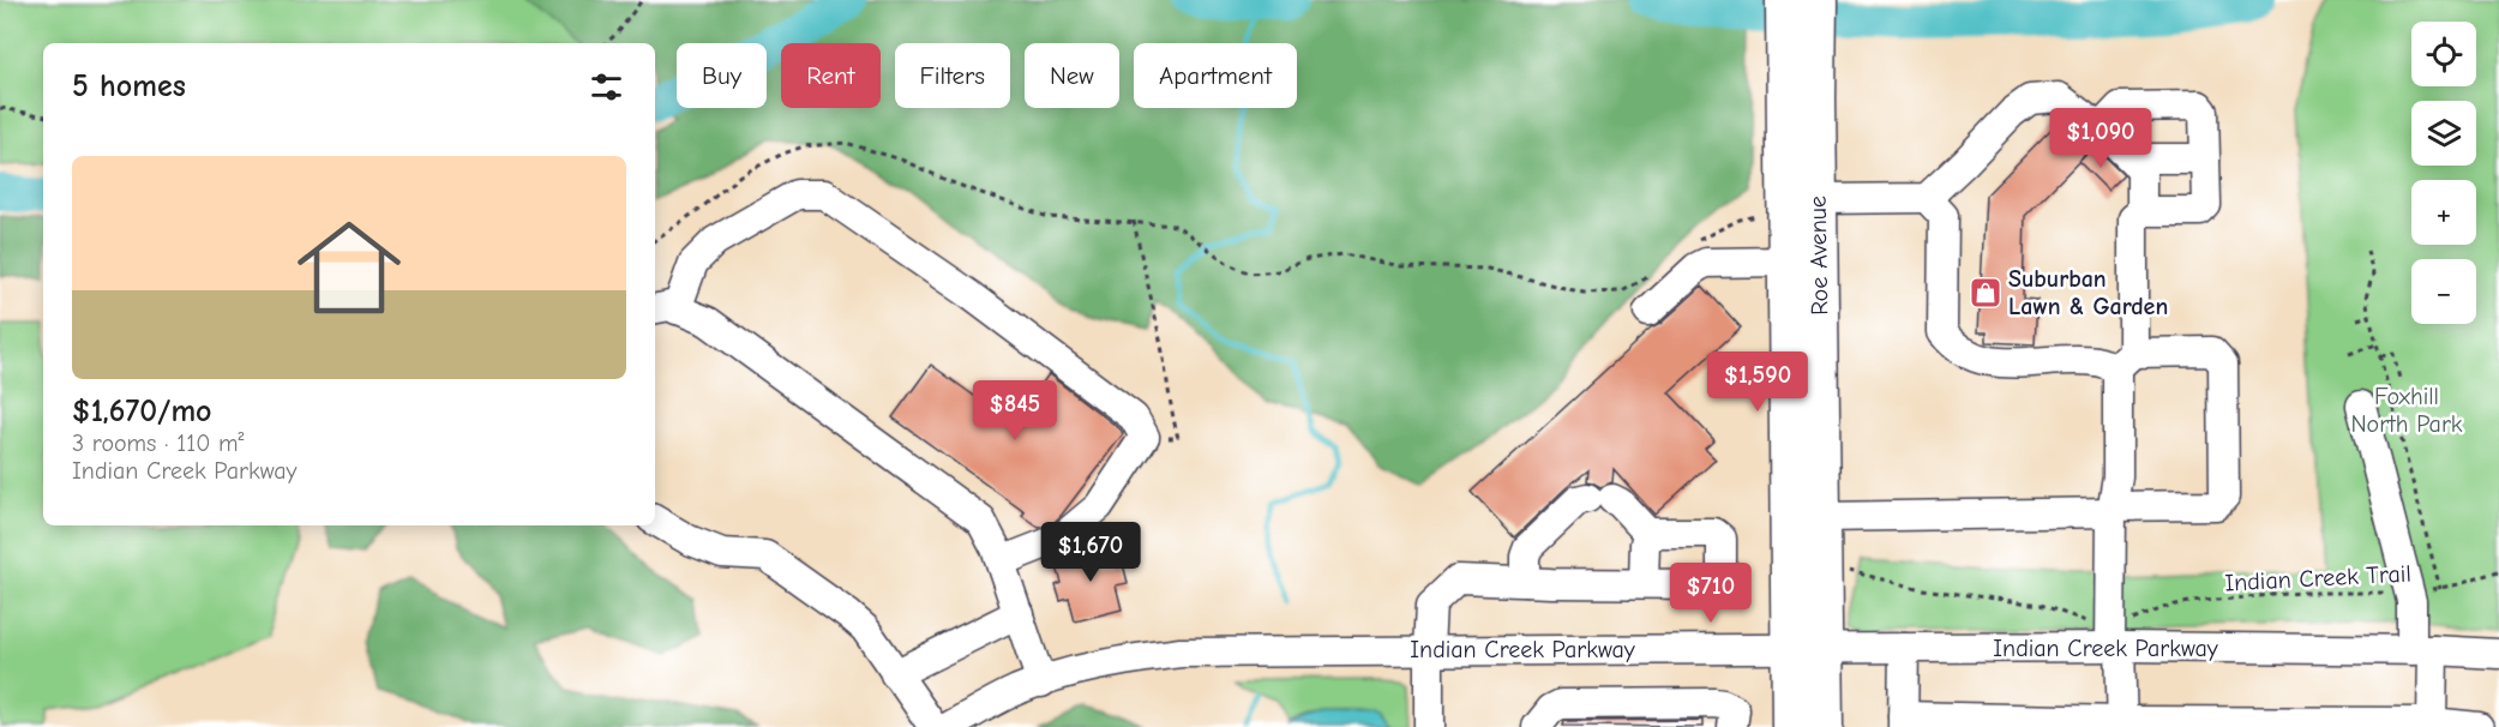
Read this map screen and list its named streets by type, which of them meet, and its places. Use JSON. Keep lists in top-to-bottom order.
{
  "streets": {
    "main road": ["Roe Avenue"],
    "street": ["Indian Creek Parkway"],
    "path": ["Indian Creek Trail"]
  },
  "crossings": [
    ["Roe Avenue", "Indian Creek Parkway"],
    ["Indian Creek Trail", "Indian Creek Parkway"]
  ],
  "parks": ["Foxhill North Park"],
  "places": {
    "shop": ["Suburban Lawn & Garden"]
  },
  "page": {
    "map_buttons": ["+", "−"],
    "chip": [
      "Buy",
      "Rent",
      "Filters",
      "New",
      "Apartment"
    ],
    "heading": "5 homes",
    "price": [
      "$1,090",
      "$1,590",
      "$845",
      "$1,670",
      "$710"
    ],
    "list": [
      {
        "name": "$1,670/mo",
        "note": "3 rooms · 110 m² · Indian Creek Parkway"
      }
    ]
  }
}
